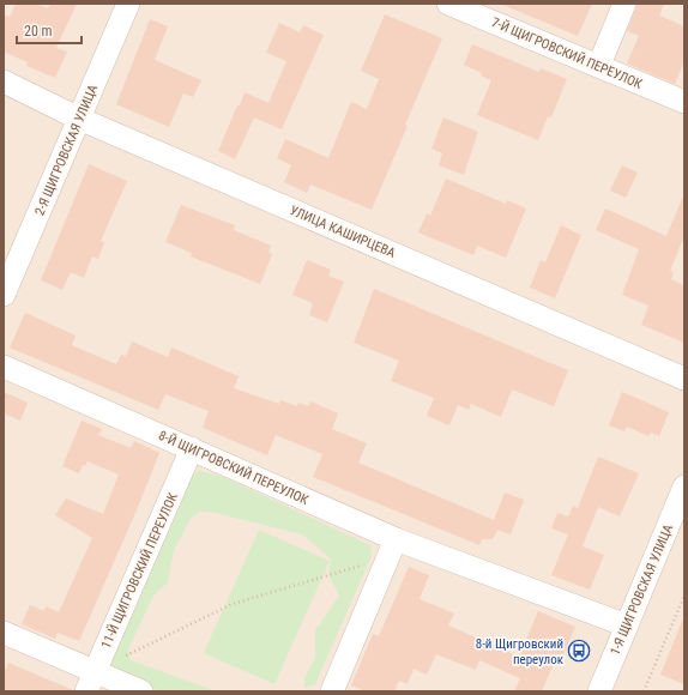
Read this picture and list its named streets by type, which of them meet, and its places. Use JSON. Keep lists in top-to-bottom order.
{
  "streets": {
    "street": [
      "7-Й ЩИГРОВСКИЙ ПЕРЕУЛОК",
      "2-Я ЩИГРОВСКАЯ УЛИЦА",
      "УЛИЦА КАШИРЦЕВА",
      "8-Й ЩИГРОВСКИЙ ПЕРЕУЛОК",
      "11-Й ЩИГРОВСКИЙ ПЕРЕУЛОК",
      "1-Я ЩИГРОВСКАЯ УЛИЦА"
    ]
  },
  "crossings": [
    ["2-Я ЩИГРОВСКАЯ УЛИЦА", "УЛИЦА КАШИРЦЕВА"],
    ["8-Й ЩИГРОВСКИЙ ПЕРЕУЛОК", "11-Й ЩИГРОВСКИЙ ПЕРЕУЛОК"],
    ["8-Й ЩИГРОВСКИЙ ПЕРЕУЛОК", "1-Я ЩИГРОВСКАЯ УЛИЦА"]
  ],
  "places": {
    "bus stop": ["8-й Щигровский переулок"]
  },
  "scale_bar": "20 m"
}
